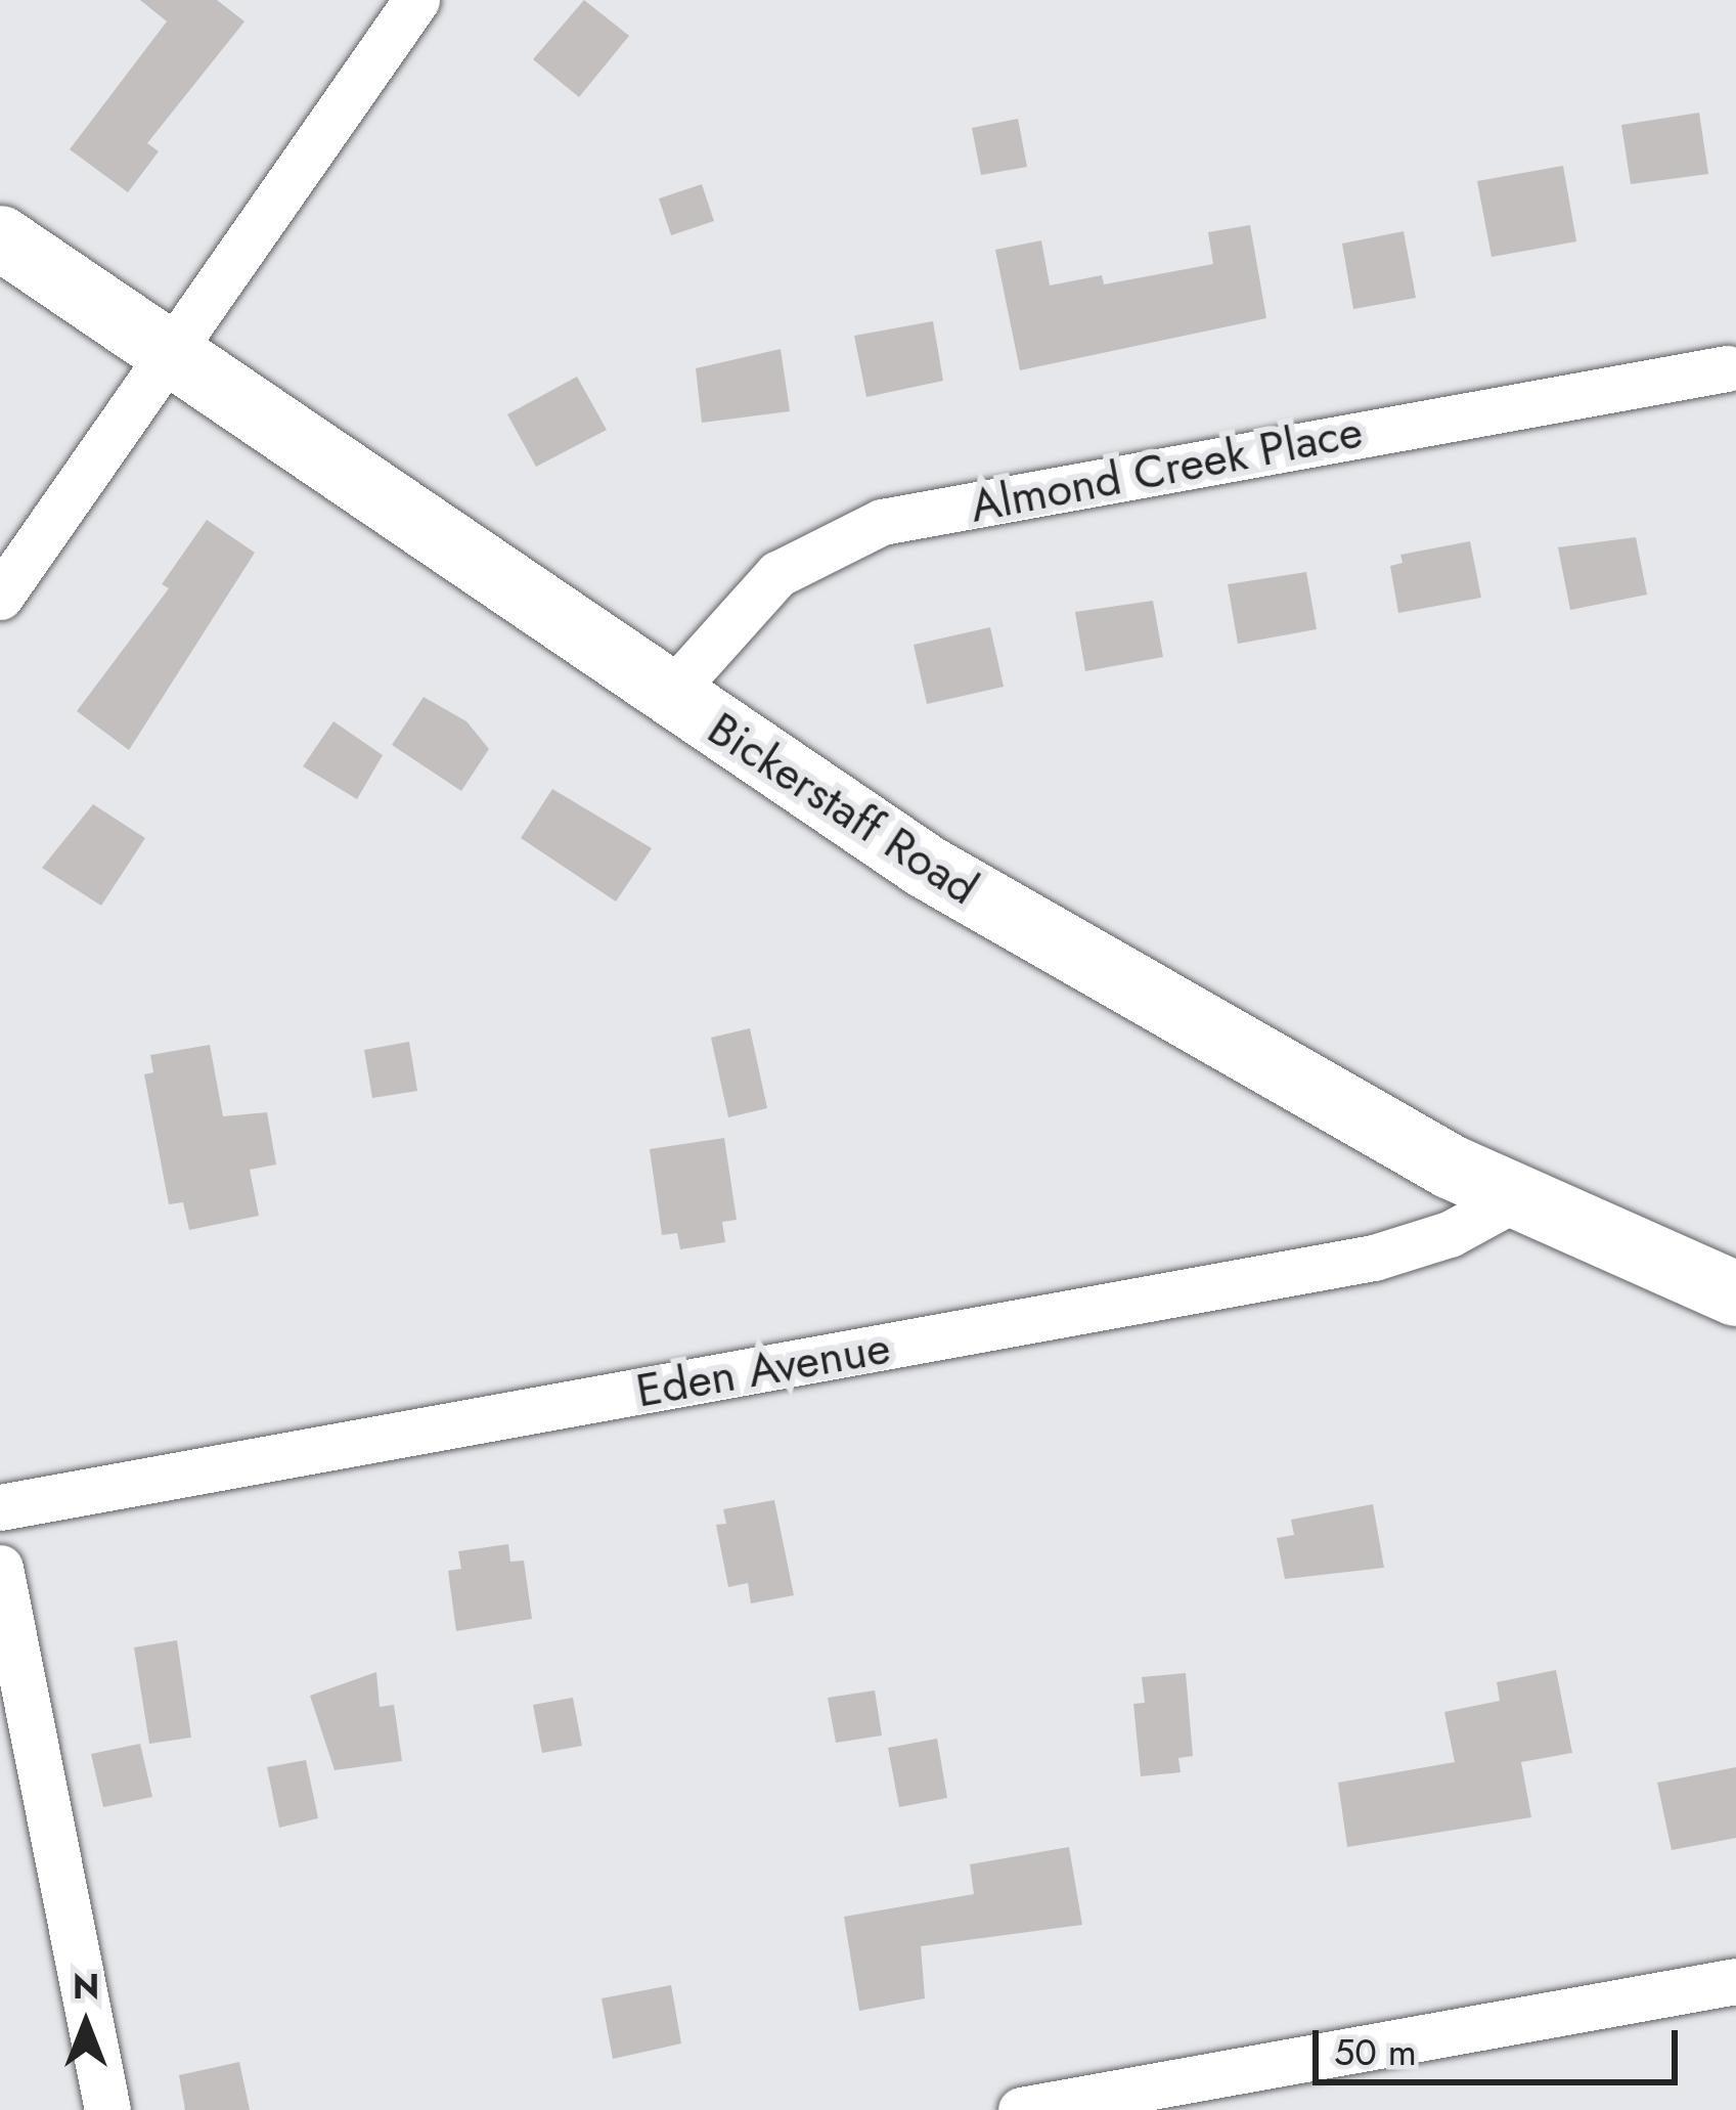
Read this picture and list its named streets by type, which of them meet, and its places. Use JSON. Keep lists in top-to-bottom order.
{
  "streets": {
    "street": ["Almond Creek Place", "Bickerstaff Road", "Eden Avenue"]
  },
  "crossings": [
    ["Almond Creek Place", "Bickerstaff Road"],
    ["Bickerstaff Road", "Eden Avenue"]
  ],
  "scale_bar": "50 m",
  "north": "top"
}
